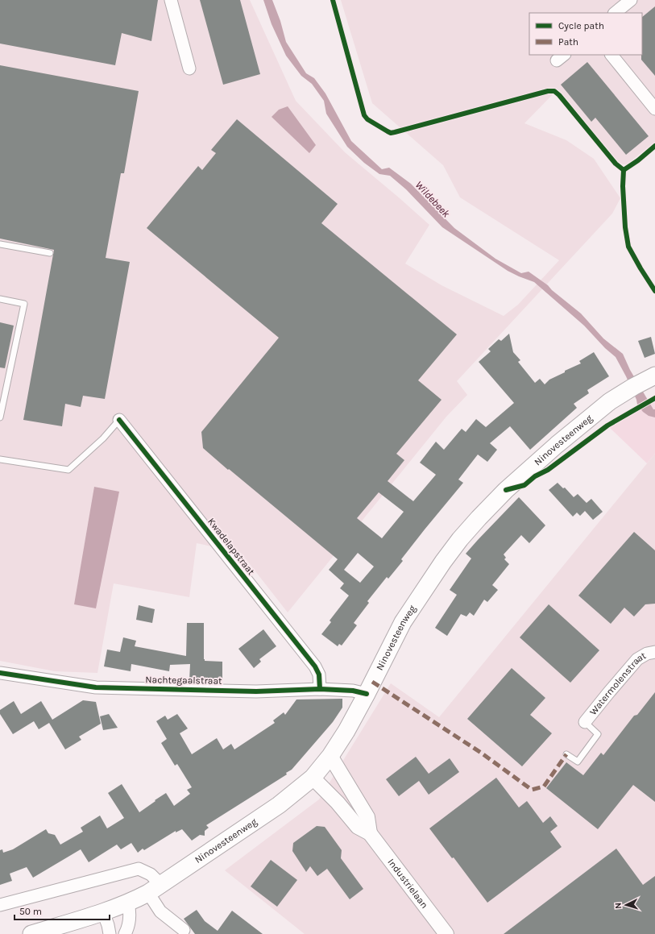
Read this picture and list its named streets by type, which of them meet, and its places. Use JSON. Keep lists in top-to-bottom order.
{
  "streets": {
    "main road": ["Ninovesteenweg"],
    "street": [
      "Kwadelapstraat",
      "Nachtegaalstraat",
      "Watermolenstraat",
      "Industrielaan"
    ]
  },
  "crossings": [
    ["Ninovesteenweg", "Nachtegaalstraat"],
    ["Ninovesteenweg", "Industrielaan"],
    ["Kwadelapstraat", "Nachtegaalstraat"]
  ],
  "water": ["Wildebeek"],
  "legend": ["Cycle path", "Path"],
  "scale_bar": "50 m",
  "north": "left"
}
